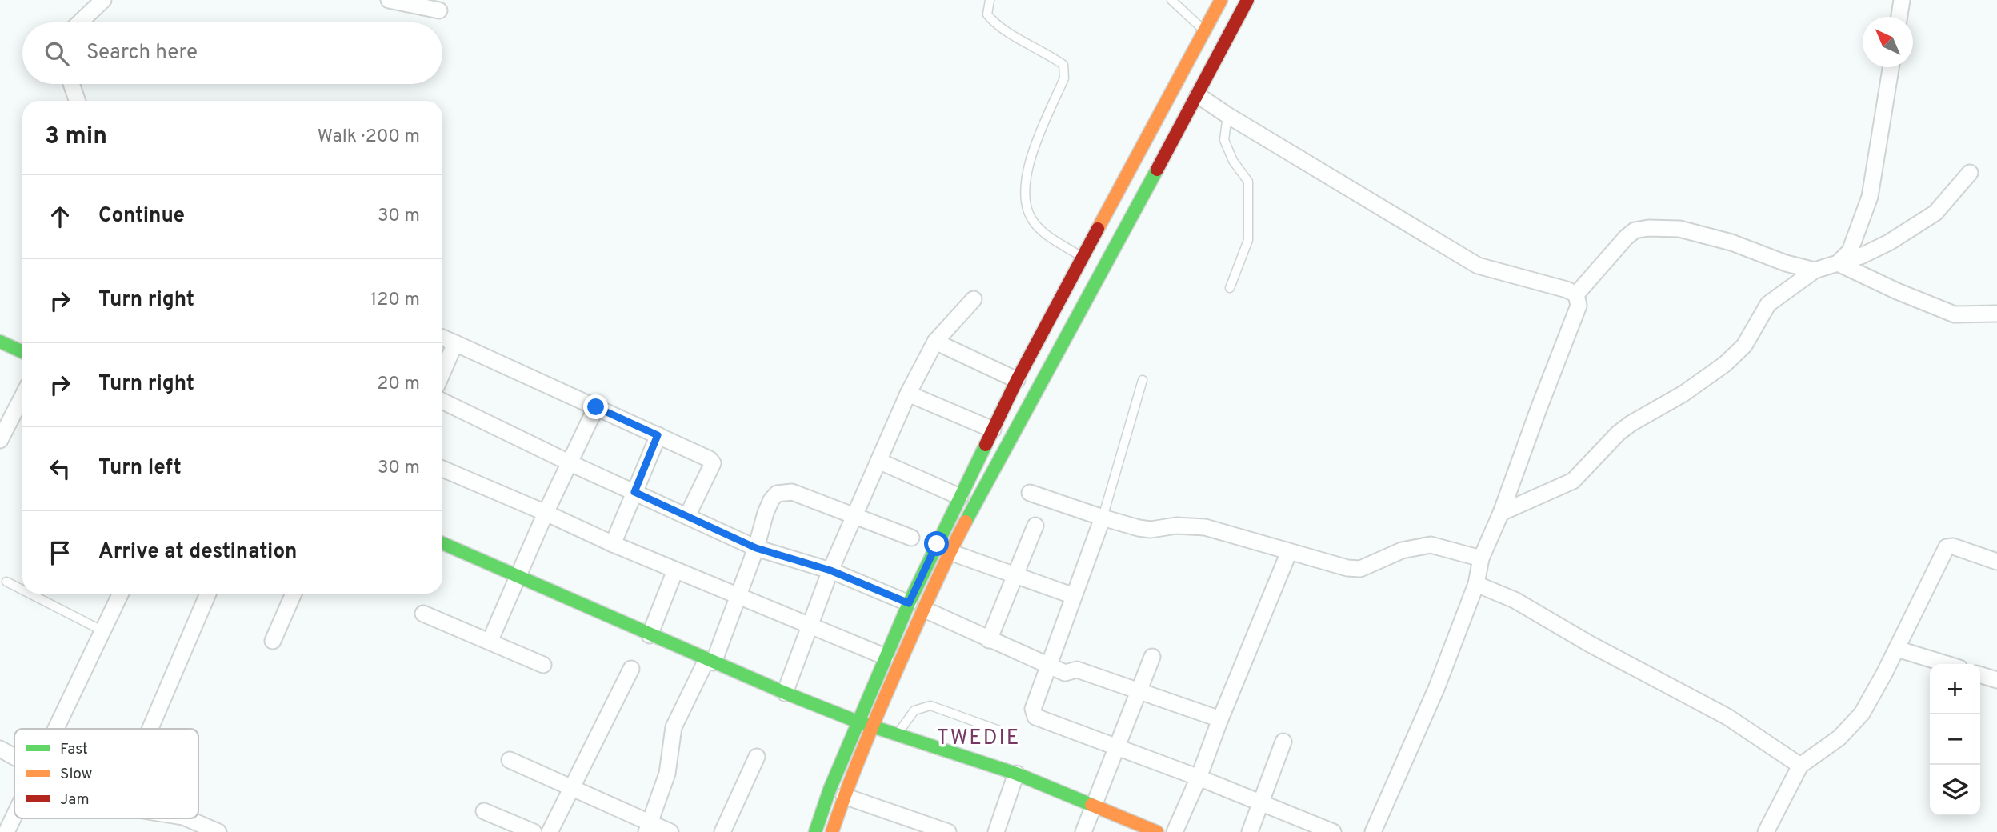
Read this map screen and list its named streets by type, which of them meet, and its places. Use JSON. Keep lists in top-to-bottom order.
{
  "districts": ["TWEDIE"],
  "legend": ["Fast", "Slow", "Jam"],
  "north": "top left",
  "page": {
    "search": "Search here",
    "heading": ["3 min", "Walk · 200 m"],
    "list": [
      ["Continue", "30 m"],
      ["Turn right", "120 m"],
      ["Turn right", "20 m"],
      ["Turn left", "30 m"],
      "Arrive at destination"
    ],
    "map_buttons": ["+", "−"]
  }
}
